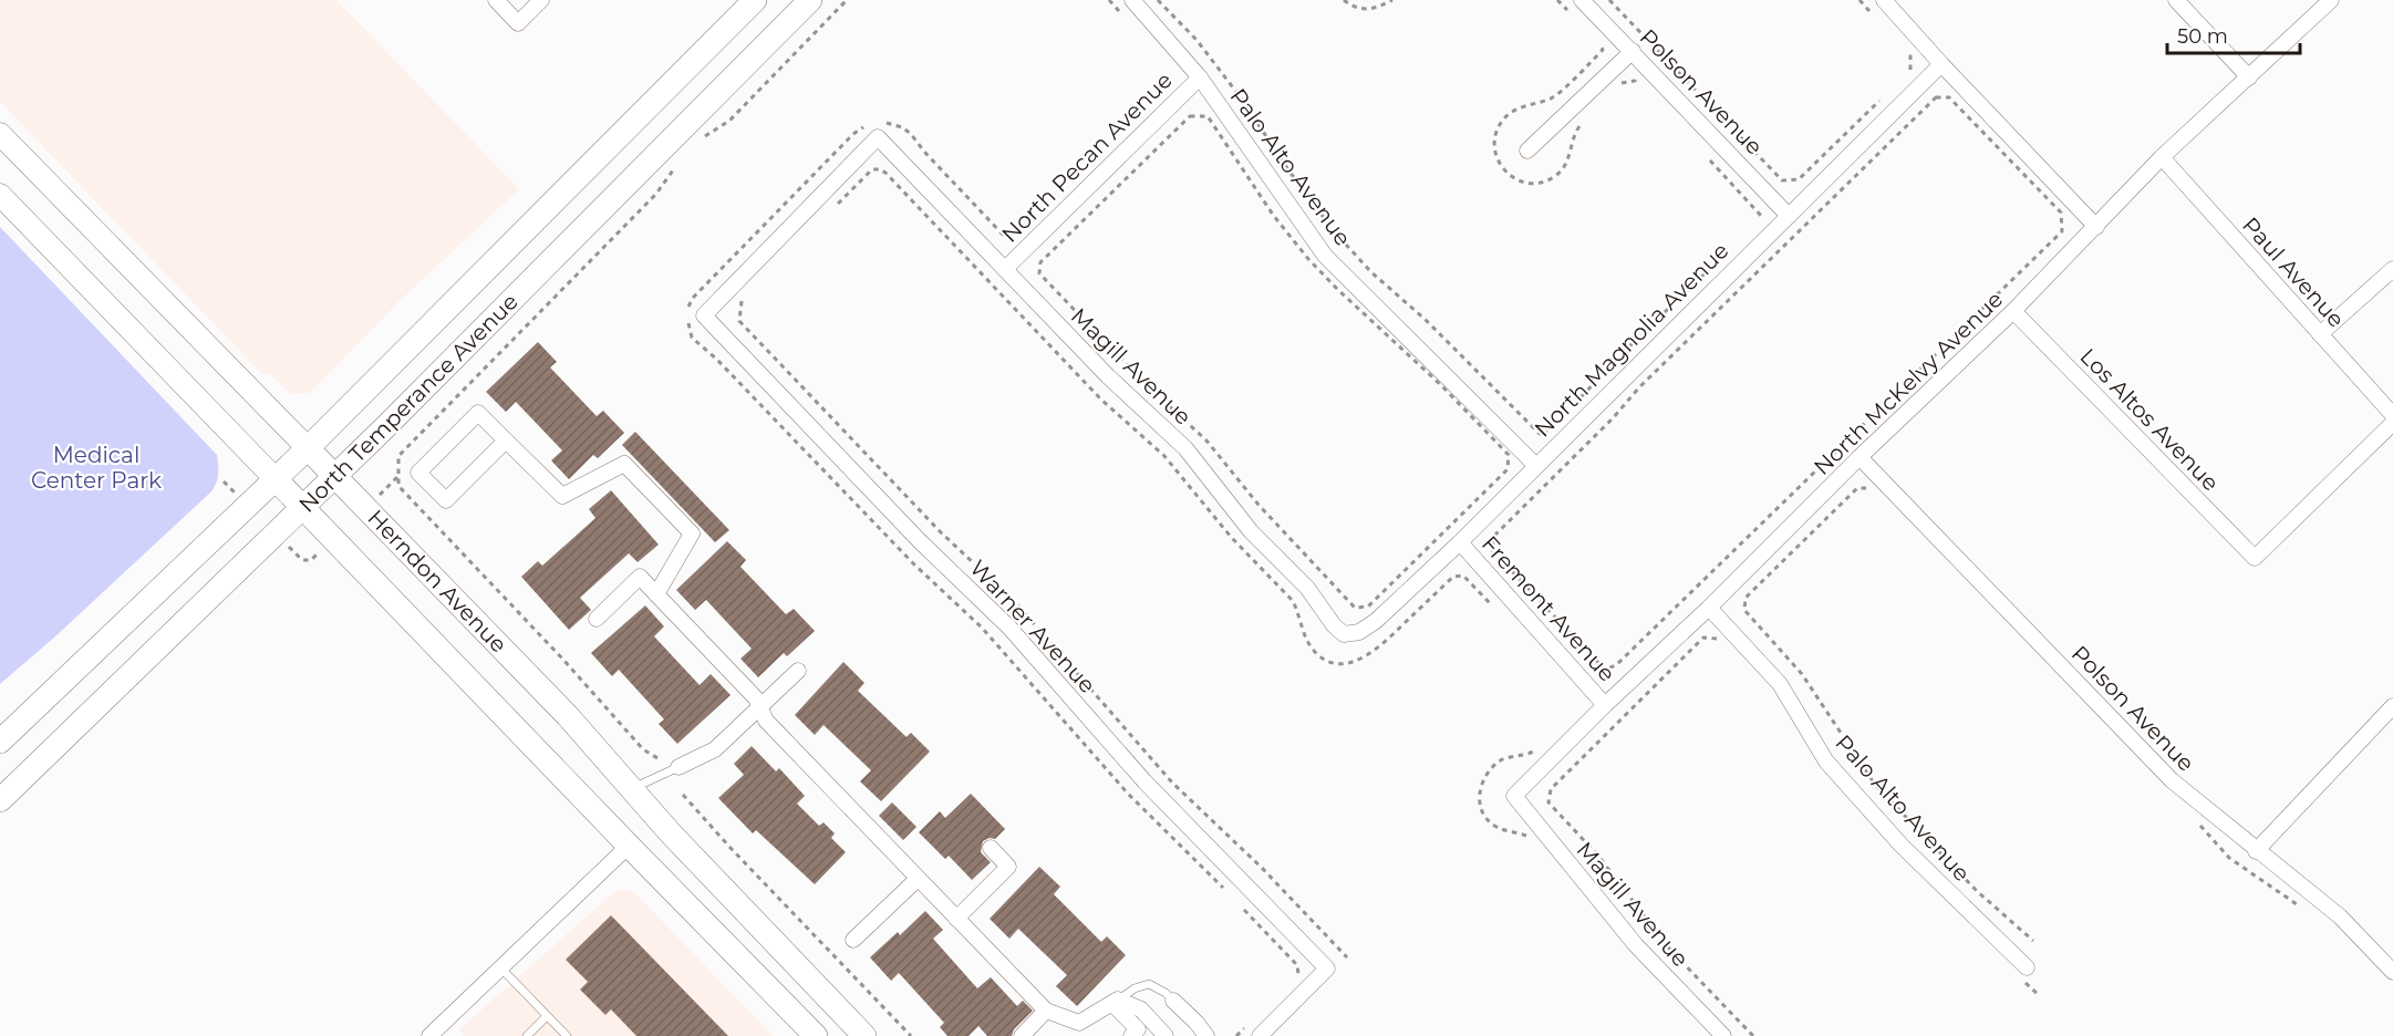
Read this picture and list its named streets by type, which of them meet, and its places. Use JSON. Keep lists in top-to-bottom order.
{
  "streets": {
    "main road": ["North Temperance Avenue", "Herndon Avenue"],
    "street": [
      "Polson Avenue",
      "North Pecan Avenue",
      "Palo Alto Avenue",
      "Paul Avenue",
      "North Magnolia Avenue",
      "Magill Avenue",
      "North McKelvy Avenue",
      "Los Altos Avenue",
      "Fremont Avenue",
      "Warner Avenue"
    ]
  },
  "crossings": [
    ["Polson Avenue", "North Magnolia Avenue"],
    ["Polson Avenue", "North McKelvy Avenue"],
    ["North Pecan Avenue", "Palo Alto Avenue"],
    ["North Pecan Avenue", "Magill Avenue"],
    ["Palo Alto Avenue", "North Magnolia Avenue"],
    ["Palo Alto Avenue", "North McKelvy Avenue"],
    ["Paul Avenue", "North McKelvy Avenue"],
    ["North Magnolia Avenue", "Magill Avenue"],
    ["North Magnolia Avenue", "Fremont Avenue"],
    ["Magill Avenue", "North McKelvy Avenue"],
    ["Magill Avenue", "Warner Avenue"],
    ["North McKelvy Avenue", "Los Altos Avenue"],
    ["North McKelvy Avenue", "Fremont Avenue"],
    ["North Temperance Avenue", "Herndon Avenue"]
  ],
  "parks": ["Medical Center Park"],
  "scale_bar": "50 m"
}
